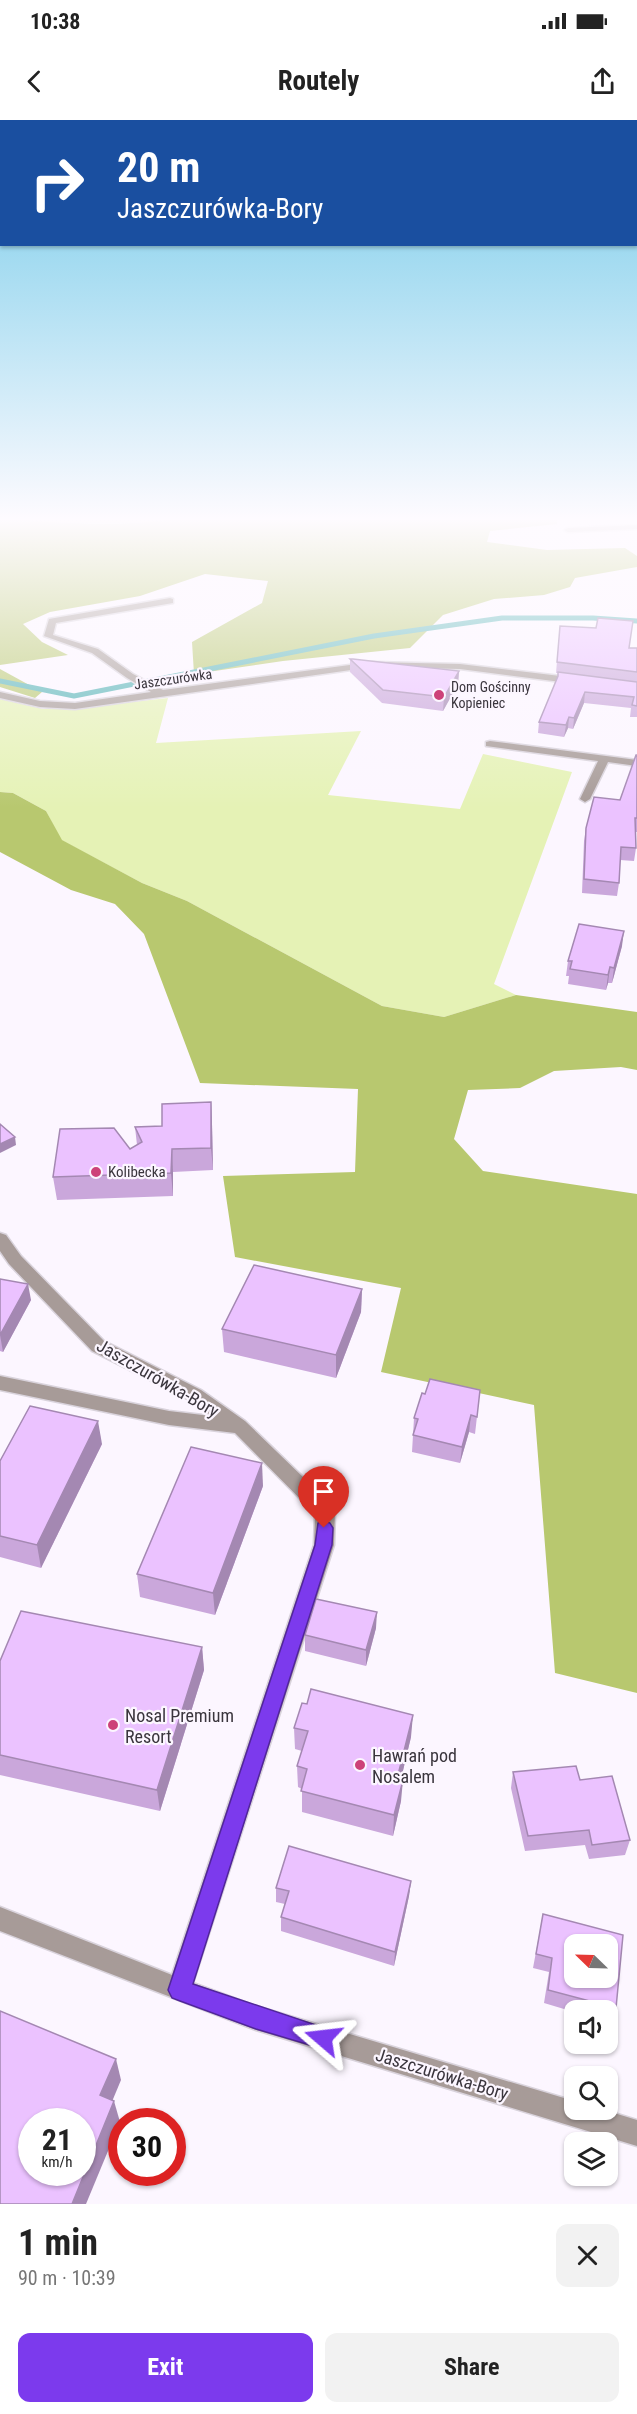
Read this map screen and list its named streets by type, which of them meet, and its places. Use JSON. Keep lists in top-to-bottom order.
{
  "streets": {
    "street": ["Jaszczurówka", "Jaszczurówka-Bory"]
  },
  "places": [
    "Dom Gościnny Kopieniec",
    "Kolibecka",
    "Nosal Premium Resort",
    "Hawrań pod Nosalem"
  ],
  "north": "top left",
  "page": {
    "status": "10:38",
    "header": "Routely",
    "turn": ["20 m", "Jaszczurówka-Bory"],
    "speed": "21 km/h",
    "limit": "30",
    "heading": ["1 min", "90 m · 10:39"],
    "buttons": ["Exit", "Share"]
  }
}
